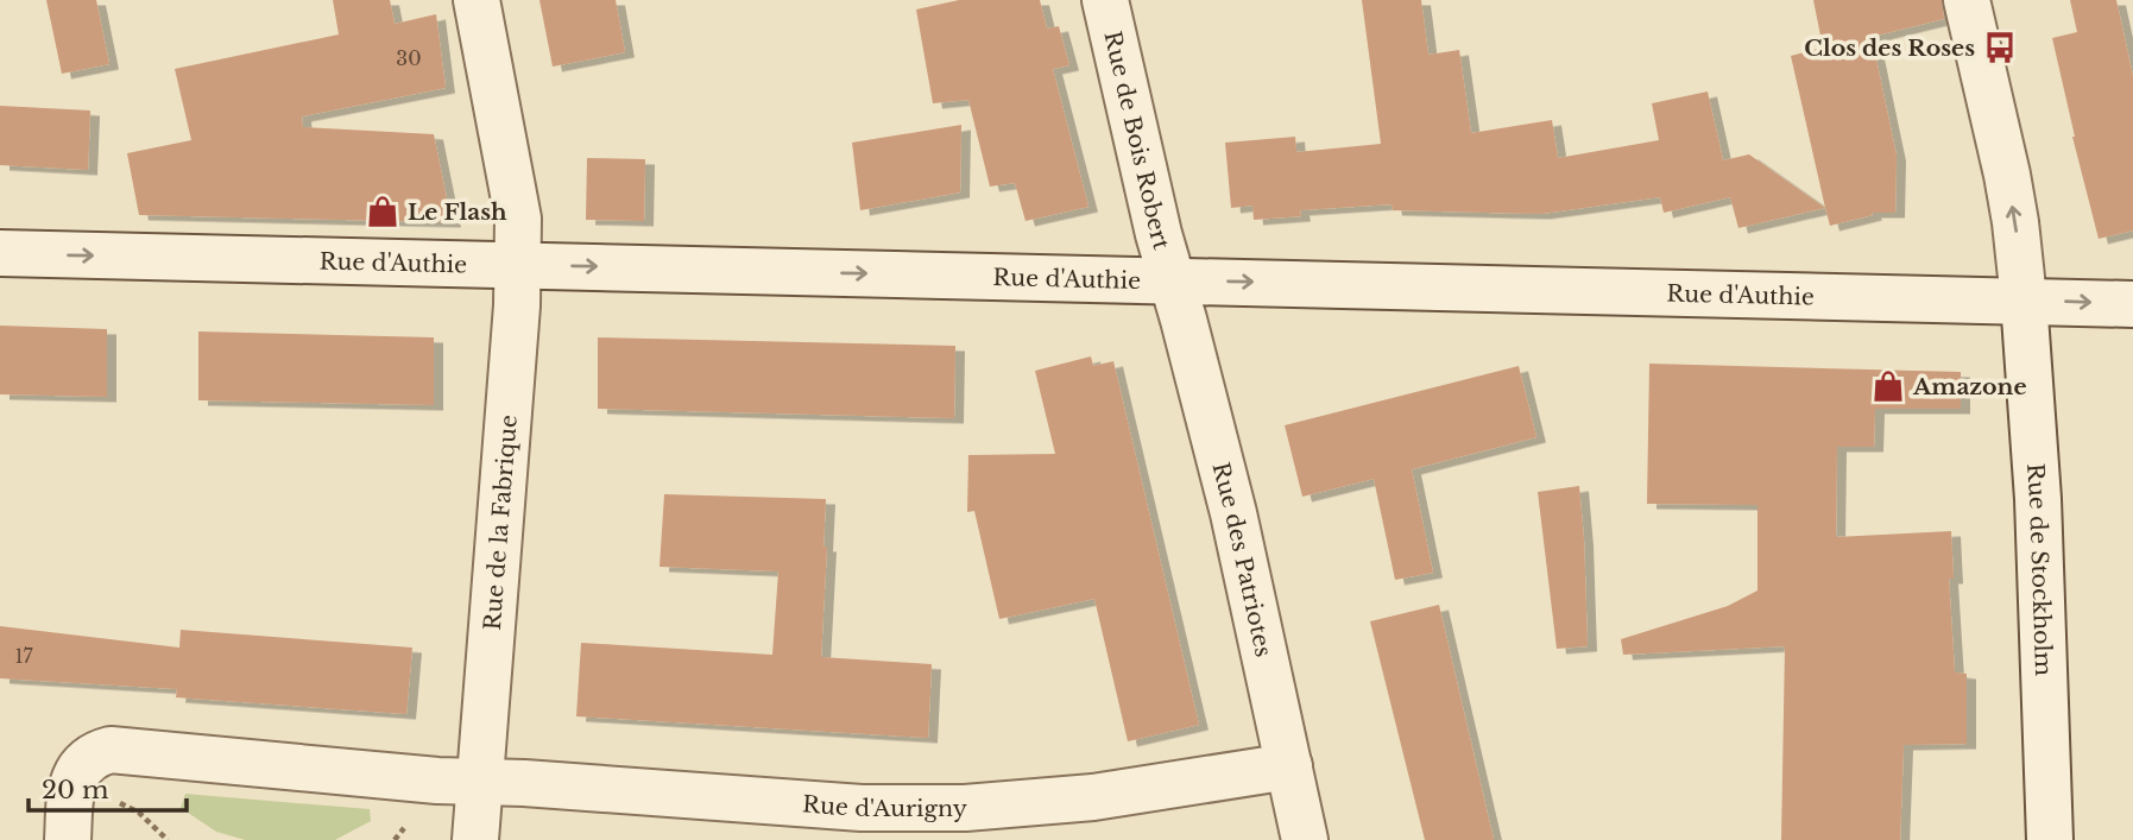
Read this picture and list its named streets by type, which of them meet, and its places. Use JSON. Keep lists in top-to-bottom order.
{
  "streets": {
    "street": [
      "Rue de Bois Robert",
      "Rue d'Authie",
      "Rue de la Fabrique",
      "Rue des Patriotes",
      "Rue de Stockholm",
      "Rue d'Aurigny"
    ]
  },
  "crossings": [
    ["Rue de Bois Robert", "Rue d'Authie"],
    ["Rue de Bois Robert", "Rue des Patriotes"],
    ["Rue d'Authie", "Rue de la Fabrique"],
    ["Rue d'Authie", "Rue des Patriotes"],
    ["Rue d'Authie", "Rue de Stockholm"],
    ["Rue de la Fabrique", "Rue d'Aurigny"],
    ["Rue des Patriotes", "Rue d'Aurigny"]
  ],
  "one_way": ["Rue d'Authie", "Rue de Stockholm"],
  "places": {
    "bus stop": ["Clos des Roses"],
    "shop": ["Le Flash", "Amazone"]
  },
  "house_numbers": ["30", "17"],
  "scale_bar": "20 m"
}
